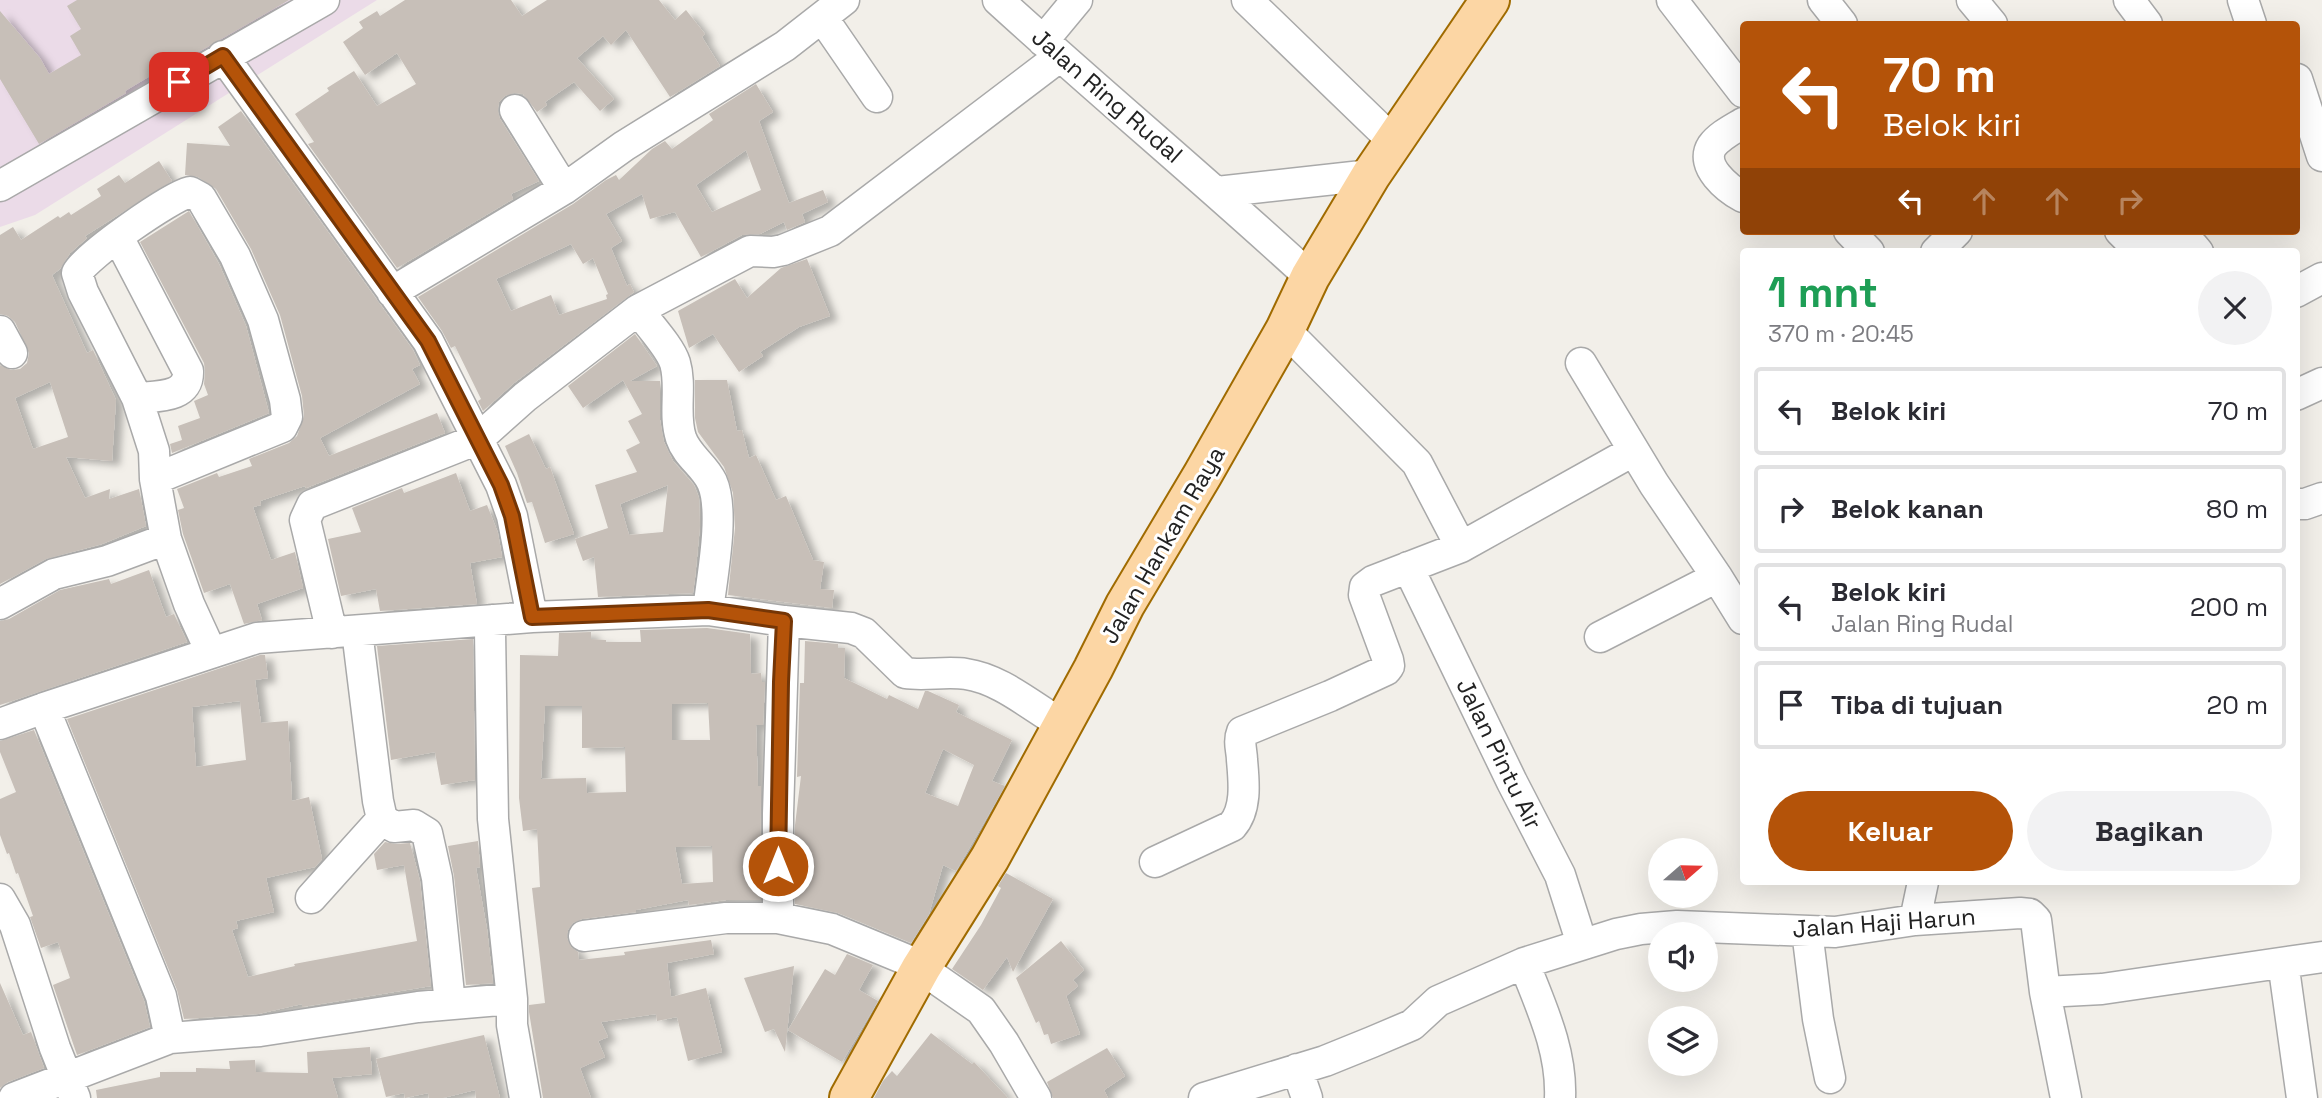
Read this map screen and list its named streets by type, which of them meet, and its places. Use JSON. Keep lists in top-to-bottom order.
{
  "streets": {
    "main road": ["Jalan Hankam Raya"],
    "street": ["Jalan Ring Rudal", "Jalan Pintu Air", "Jalan Haji Harun"]
  },
  "crossings": [
    ["Jalan Ring Rudal", "Jalan Hankam Raya"],
    ["Jalan Pintu Air", "Jalan Haji Harun"]
  ],
  "north": "right",
  "page": {
    "turn": ["70 m", "Belok kiri"],
    "heading": ["1 mnt", "370 m · 20:45"],
    "list": [
      {
        "name": "Belok kiri",
        "value": "70 m"
      },
      {
        "name": "Belok kanan",
        "value": "80 m"
      },
      {
        "name": "Belok kiri",
        "note": "Jalan Ring Rudal",
        "value": "200 m"
      },
      {
        "name": "Tiba di tujuan",
        "value": "20 m"
      }
    ],
    "buttons": ["Keluar", "Bagikan"]
  }
}
